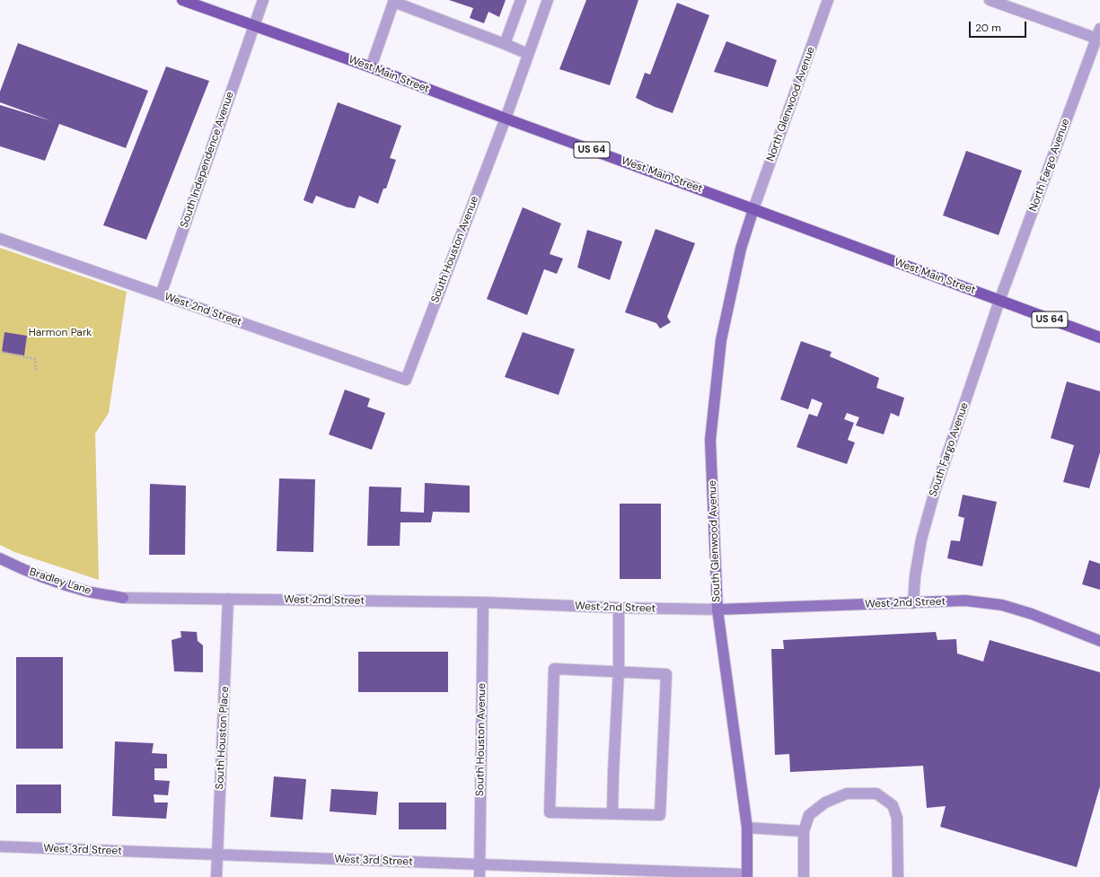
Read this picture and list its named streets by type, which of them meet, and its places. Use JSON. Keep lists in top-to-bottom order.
{
  "streets": {
    "main road": ["West Main Street", "US 64"],
    "street": [
      "North Glenwood Avenue",
      "South Independence Avenue",
      "North Fargo Avenue",
      "South Houston Avenue",
      "West 2nd Street",
      "South Fargo Avenue",
      "South Glenwood Avenue",
      "Bradley Lane",
      "South Houston Place",
      "West 3rd Street"
    ]
  },
  "crossings": [
    ["West Main Street", "North Glenwood Avenue"],
    ["West Main Street", "South Independence Avenue"],
    ["West Main Street", "North Fargo Avenue"],
    ["West Main Street", "South Houston Avenue"],
    ["West Main Street", "South Fargo Avenue"],
    ["West Main Street", "South Glenwood Avenue"],
    ["North Glenwood Avenue", "South Glenwood Avenue"],
    ["South Independence Avenue", "West 2nd Street"],
    ["North Fargo Avenue", "South Fargo Avenue"],
    ["South Houston Avenue", "West 2nd Street"],
    ["South Houston Avenue", "West 3rd Street"],
    ["West 2nd Street", "South Fargo Avenue"],
    ["West 2nd Street", "South Glenwood Avenue"],
    ["West 2nd Street", "Bradley Lane"],
    ["West 2nd Street", "South Houston Place"],
    ["South Glenwood Avenue", "West 3rd Street"],
    ["South Houston Place", "West 3rd Street"]
  ],
  "parks": ["Harmon Park"],
  "scale_bar": "20 m"
}
